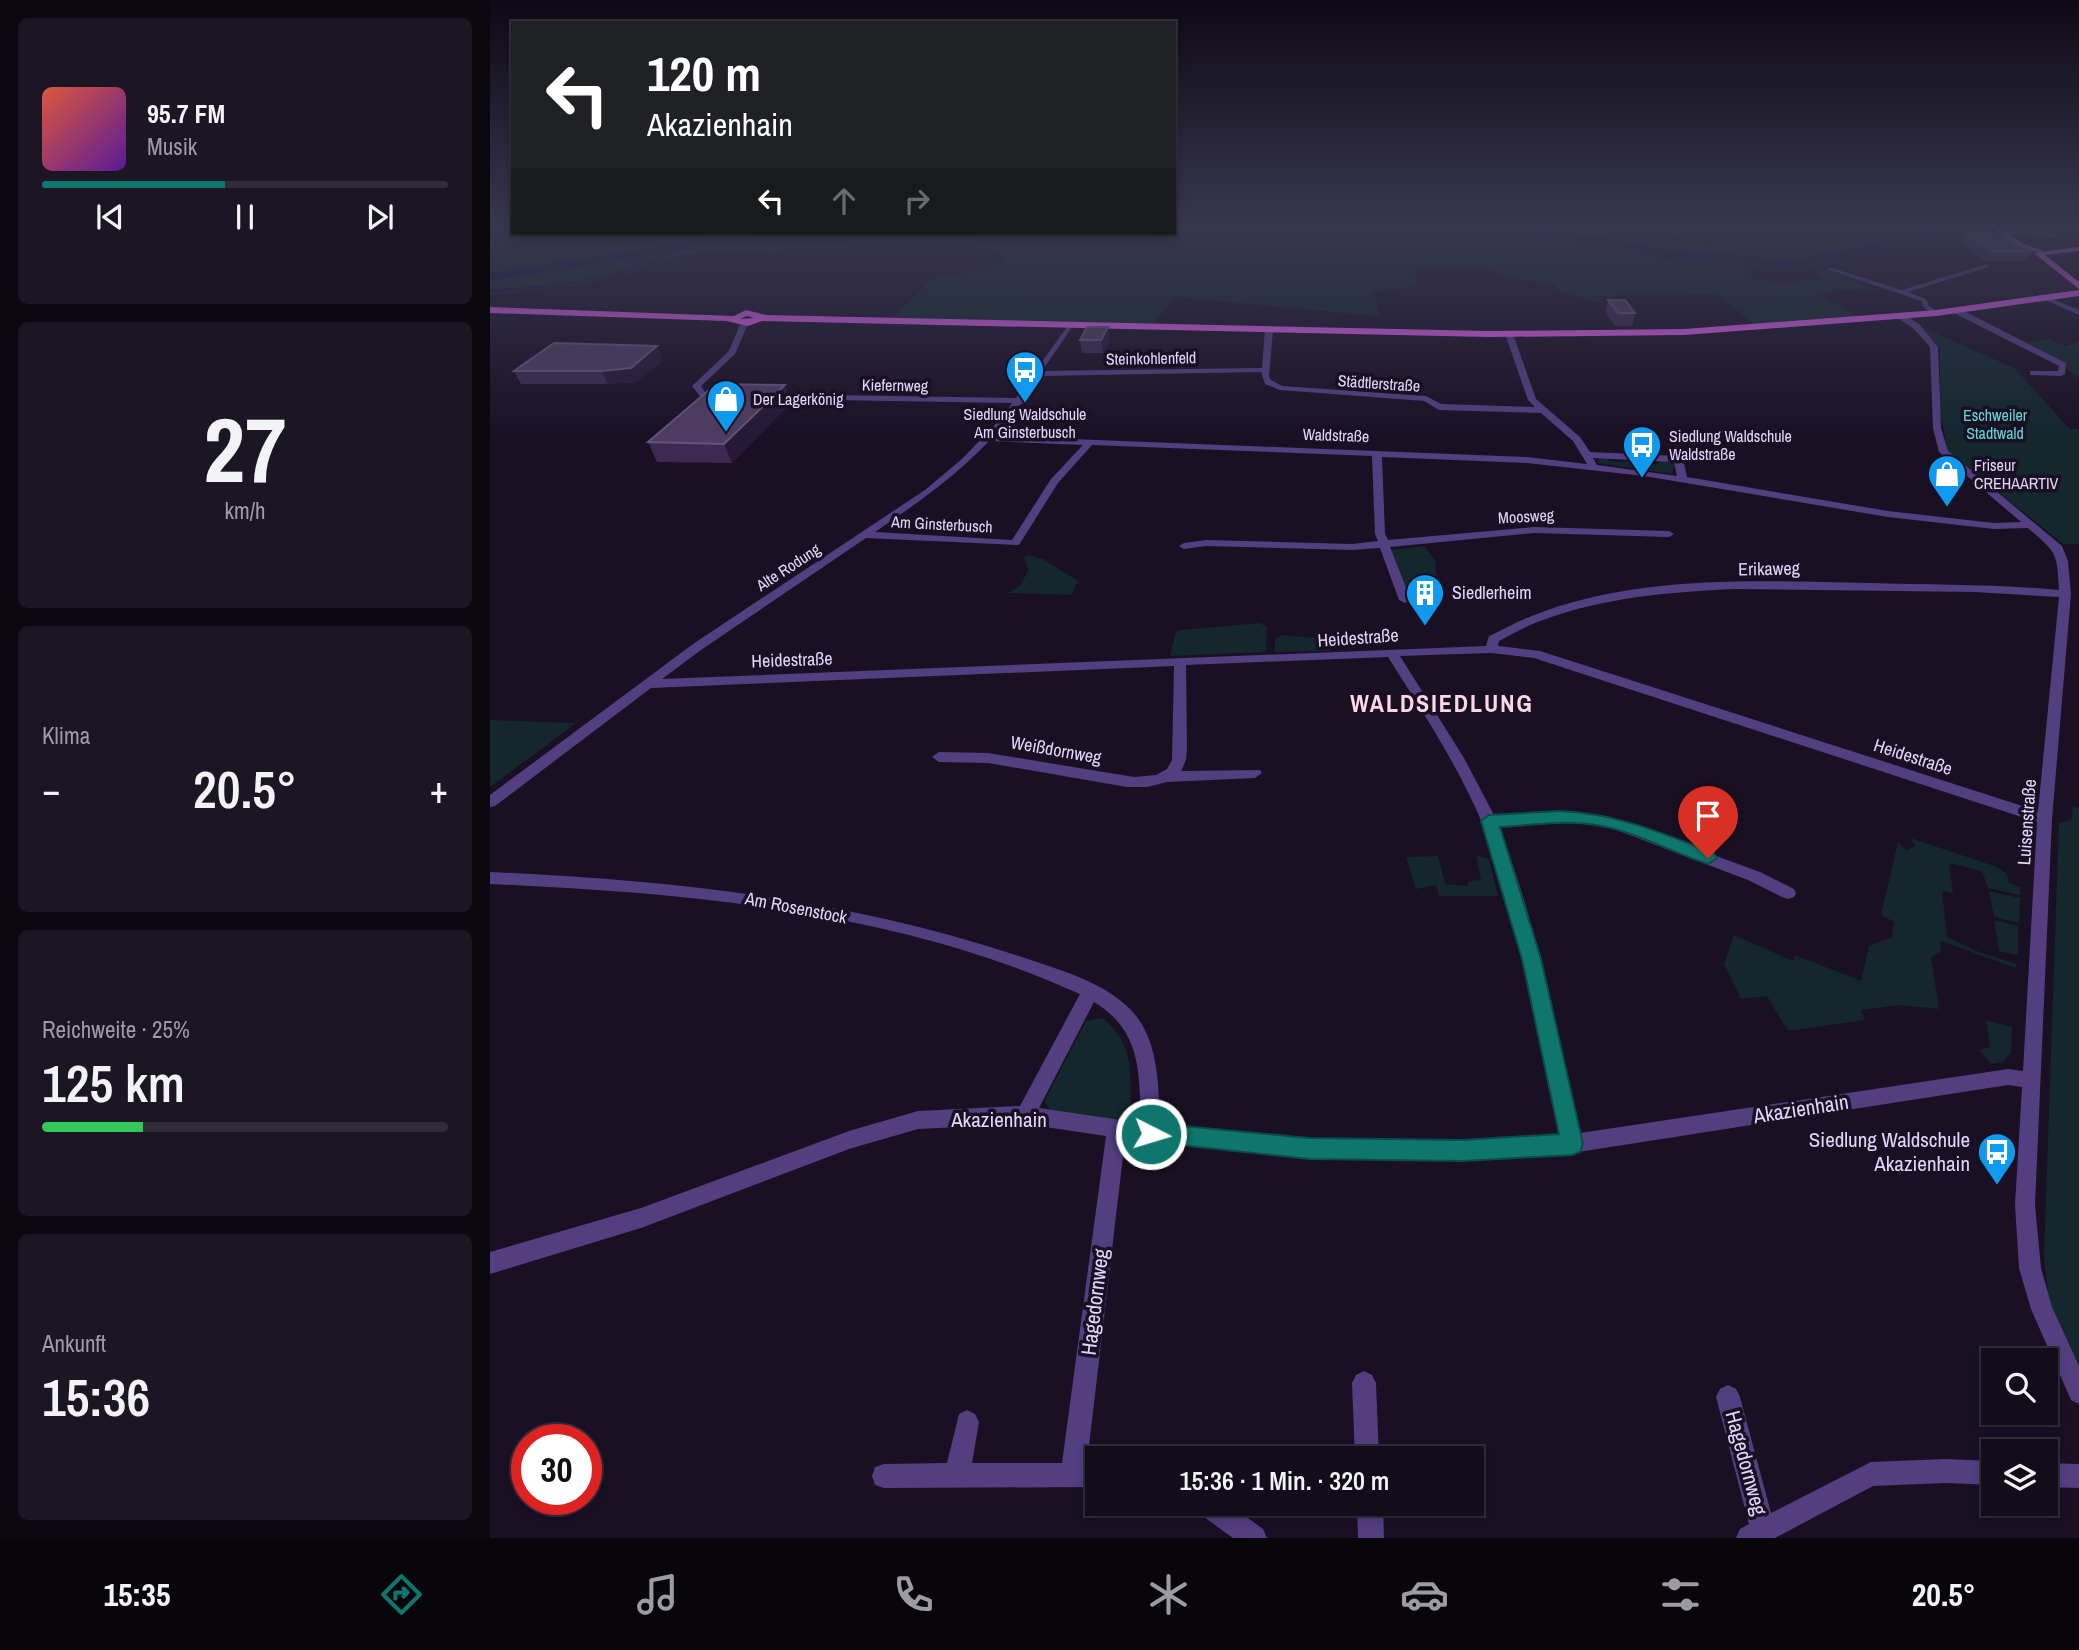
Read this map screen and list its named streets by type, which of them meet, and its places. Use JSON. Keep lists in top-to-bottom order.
{
  "streets": {
    "street": [
      "Steinkohlenfeld",
      "Städtlerstraße",
      "Kiefernweg",
      "Waldstraße",
      "Moosweg",
      "Am Ginsterbusch",
      "Alte Rodung",
      "Erikaweg",
      "Heidestraße",
      "Weißdornweg",
      "Luisenstraße",
      "Am Rosenstock",
      "Akazienhain",
      "Hagedornweg"
    ]
  },
  "crossings": [
    ["Steinkohlenfeld", "Städtlerstraße"],
    ["Steinkohlenfeld", "Alte Rodung"],
    ["Kiefernweg", "Alte Rodung"],
    ["Waldstraße", "Am Ginsterbusch"],
    ["Waldstraße", "Alte Rodung"],
    ["Waldstraße", "Luisenstraße"],
    ["Am Ginsterbusch", "Alte Rodung"],
    ["Alte Rodung", "Heidestraße"],
    ["Erikaweg", "Heidestraße"],
    ["Erikaweg", "Luisenstraße"],
    ["Heidestraße", "Luisenstraße"],
    ["Luisenstraße", "Akazienhain"],
    ["Am Rosenstock", "Akazienhain"],
    ["Akazienhain", "Hagedornweg"]
  ],
  "districts": ["WALDSIEDLUNG"],
  "parks": ["Eschweiler Stadtwald"],
  "places": {
    "bus stop": ["Siedlung Waldschule Am Ginsterbusch", "Siedlung Waldschule Waldstraße", "Siedlung Waldschule Akazienhain"],
    "shop": ["Der Lagerkönig", "Friseur CREHAARTIV"],
    "building": ["Siedlerheim"]
  },
  "page": {
    "turn": ["120 m", "Akazienhain"],
    "song": ["95.7 FM", "Musik"],
    "tile": [
      ["27", "km/h"],
      "Klima",
      ["Reichweite · 25%", "125 km"],
      ["Ankunft", "15:36"]
    ],
    "heat": ["−", "20.5°", "+"],
    "limit": "30",
    "trip": "15:36 · 1 Min. · 320 m",
    "tabs": ["15:35", "20.5°"]
  }
}
